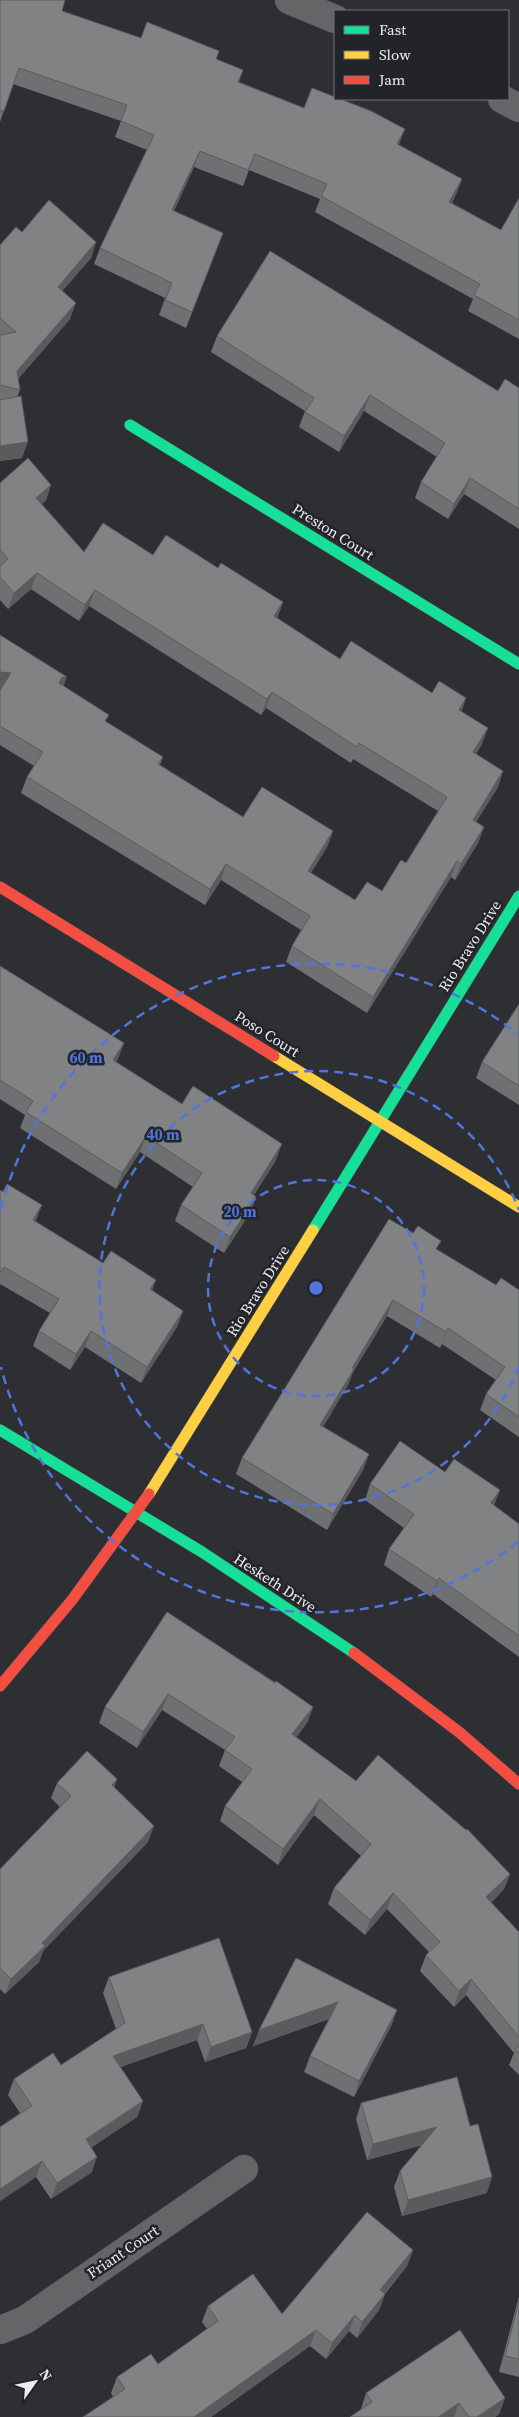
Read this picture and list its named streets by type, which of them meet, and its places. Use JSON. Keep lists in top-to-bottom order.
{
  "streets": {
    "street": [
      "Preston Court",
      "Rio Bravo Drive",
      "Poso Court",
      "Hesketh Drive",
      "Friant Court"
    ]
  },
  "crossings": [
    ["Rio Bravo Drive", "Poso Court"],
    ["Rio Bravo Drive", "Hesketh Drive"]
  ],
  "legend": ["Fast", "Slow", "Jam"],
  "north": "top right",
  "rings": ["60 m", "40 m", "20 m"]
}
